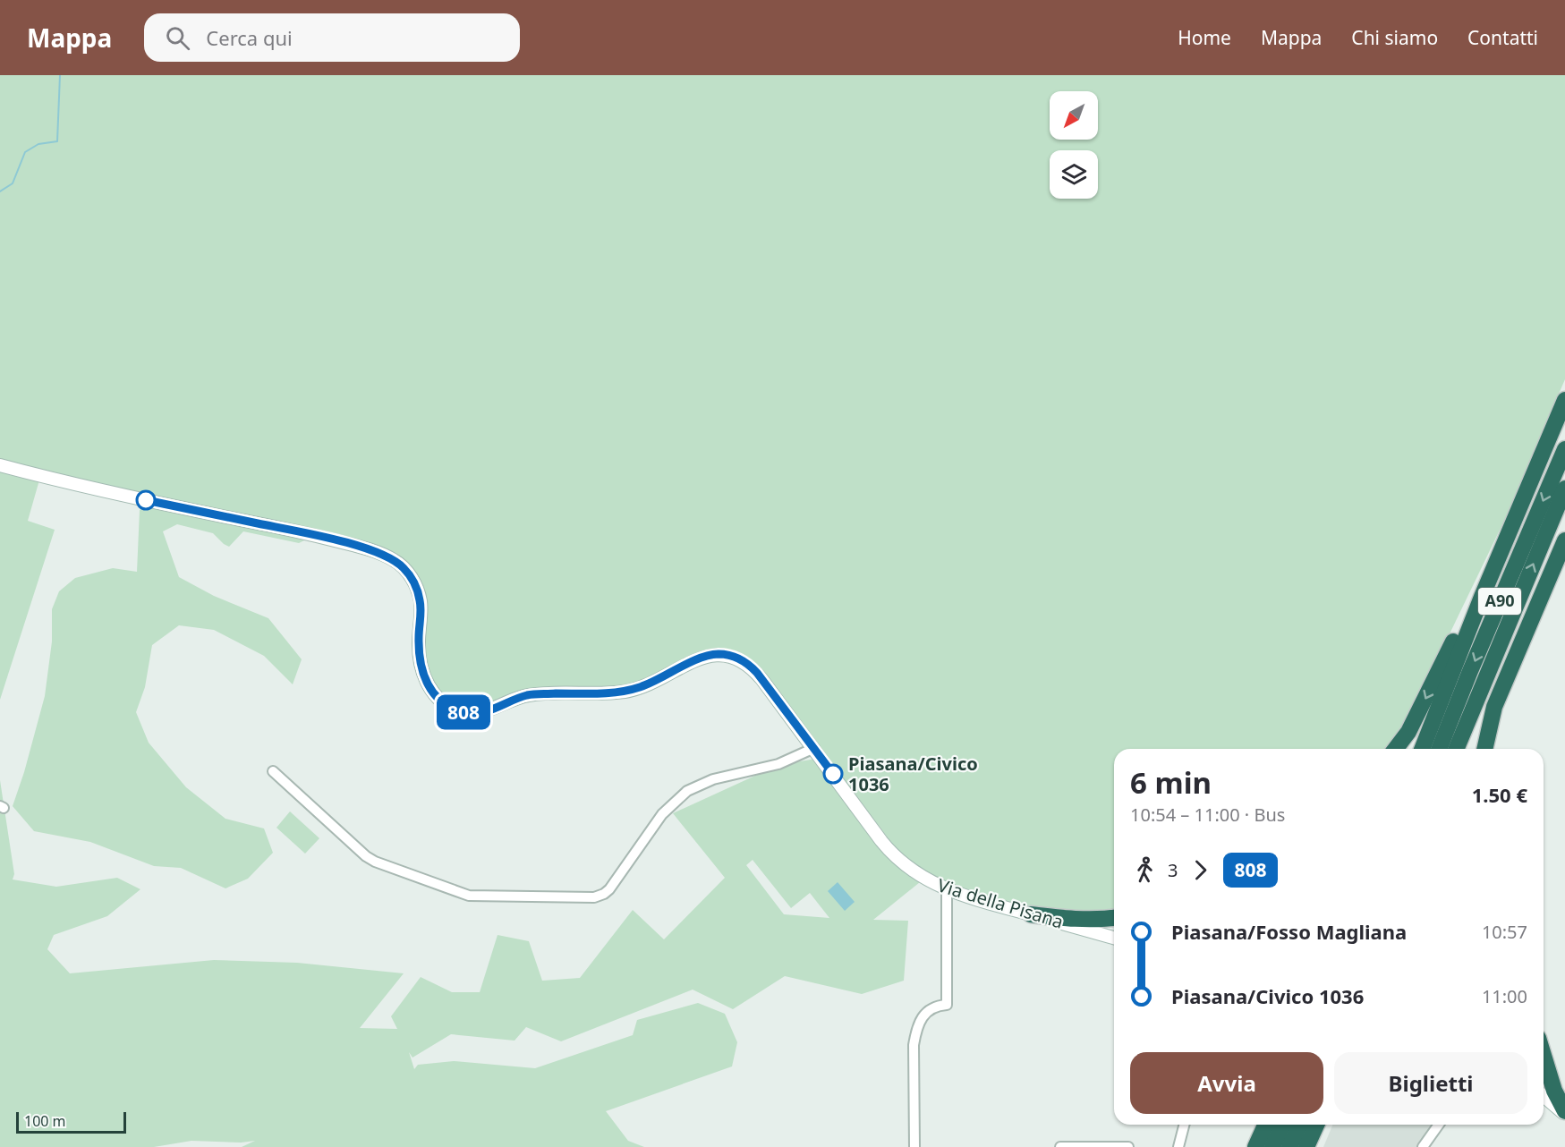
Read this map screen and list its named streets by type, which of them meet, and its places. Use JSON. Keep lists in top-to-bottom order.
{
  "streets": {
    "highway": ["A90"],
    "main road": ["Via della Pisana"]
  },
  "places": ["Piasana/Civico 1036"],
  "lines": ["bus line 808"],
  "scale_bar": "100 m",
  "north": "bottom left",
  "page": {
    "header": "Mappa",
    "search": "Cerca qui",
    "nav": [
      "Home",
      "Mappa",
      "Chi siamo",
      "Contatti"
    ],
    "on_map": "808",
    "heading": ["6 min", "10:54 – 11:00 · Bus", "1.50 €"],
    "legs": ["3", "808"],
    "list": [
      {
        "name": "Piasana/Fosso Magliana",
        "value": "10:57"
      },
      {
        "name": "Piasana/Civico 1036",
        "value": "11:00"
      }
    ],
    "buttons": ["Avvia", "Biglietti"],
    "scale": "100 m"
  }
}
